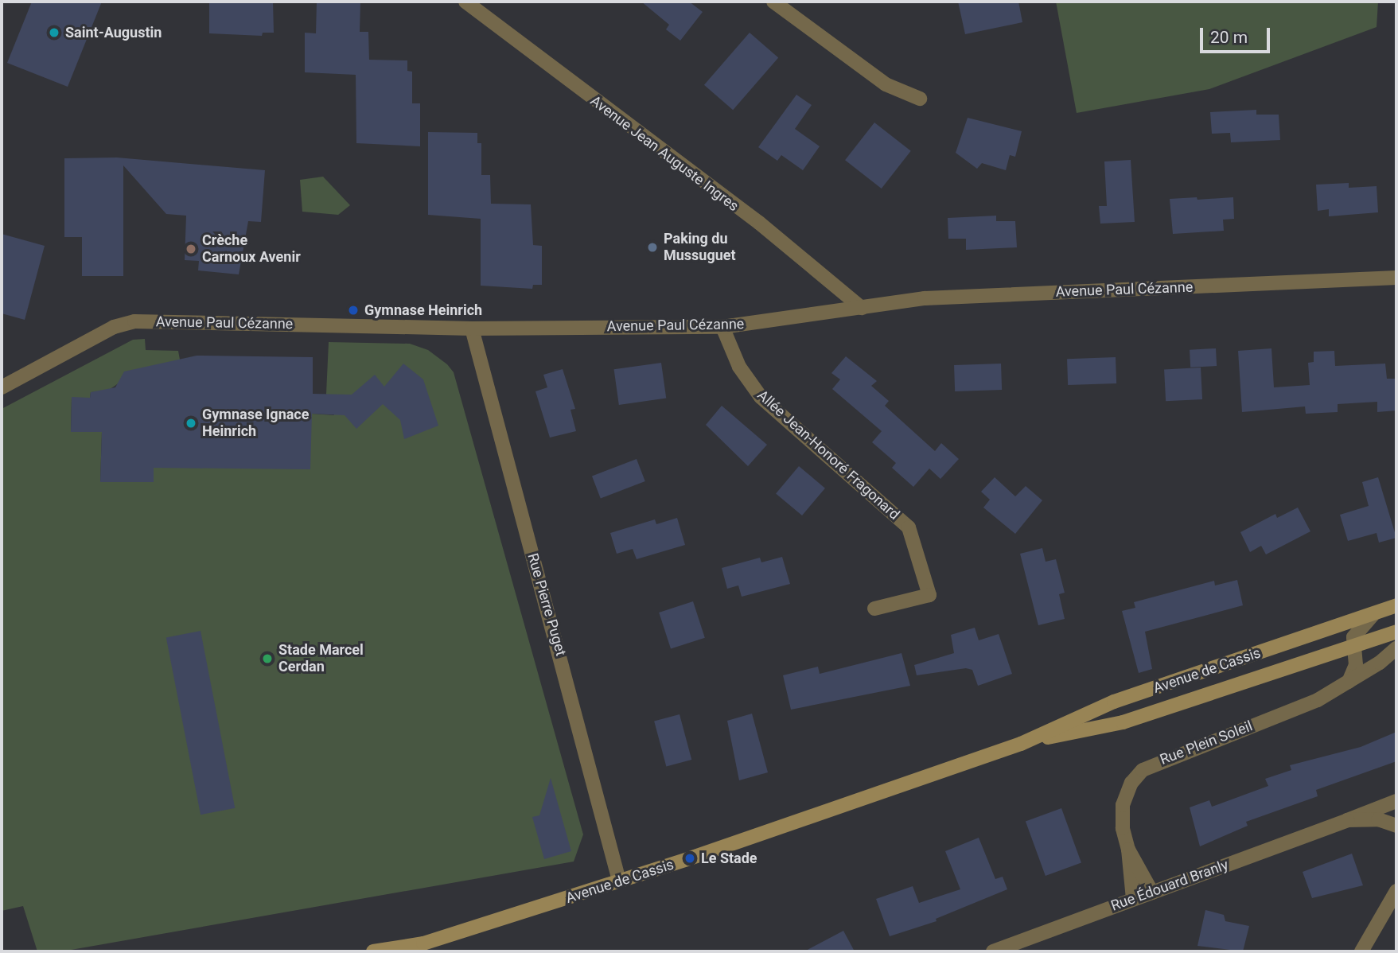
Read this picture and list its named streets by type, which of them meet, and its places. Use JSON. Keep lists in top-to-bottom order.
{
  "streets": {
    "main road": ["Avenue de Cassis"],
    "street": [
      "Avenue Jean Auguste Ingres",
      "Avenue Paul Cézanne",
      "Allée Jean-Honoré Fragonard",
      "Rue Pierre Puget",
      "Rue Plein Soleil",
      "Rue Édouard Branly"
    ]
  },
  "crossings": [
    ["Avenue Jean Auguste Ingres", "Avenue Paul Cézanne"],
    ["Avenue Paul Cézanne", "Allée Jean-Honoré Fragonard"],
    ["Avenue Paul Cézanne", "Rue Pierre Puget"],
    ["Rue Pierre Puget", "Avenue de Cassis"],
    ["Rue Plein Soleil", "Rue Édouard Branly"]
  ],
  "places": [
    "Saint-Augustin",
    "Paking du Mussuguet",
    "Crèche Carnoux Avenir",
    "Gymnase Heinrich",
    "Gymnase Ignace Heinrich",
    "Stade Marcel Cerdan",
    "Le Stade"
  ],
  "scale_bar": "20 m"
}
